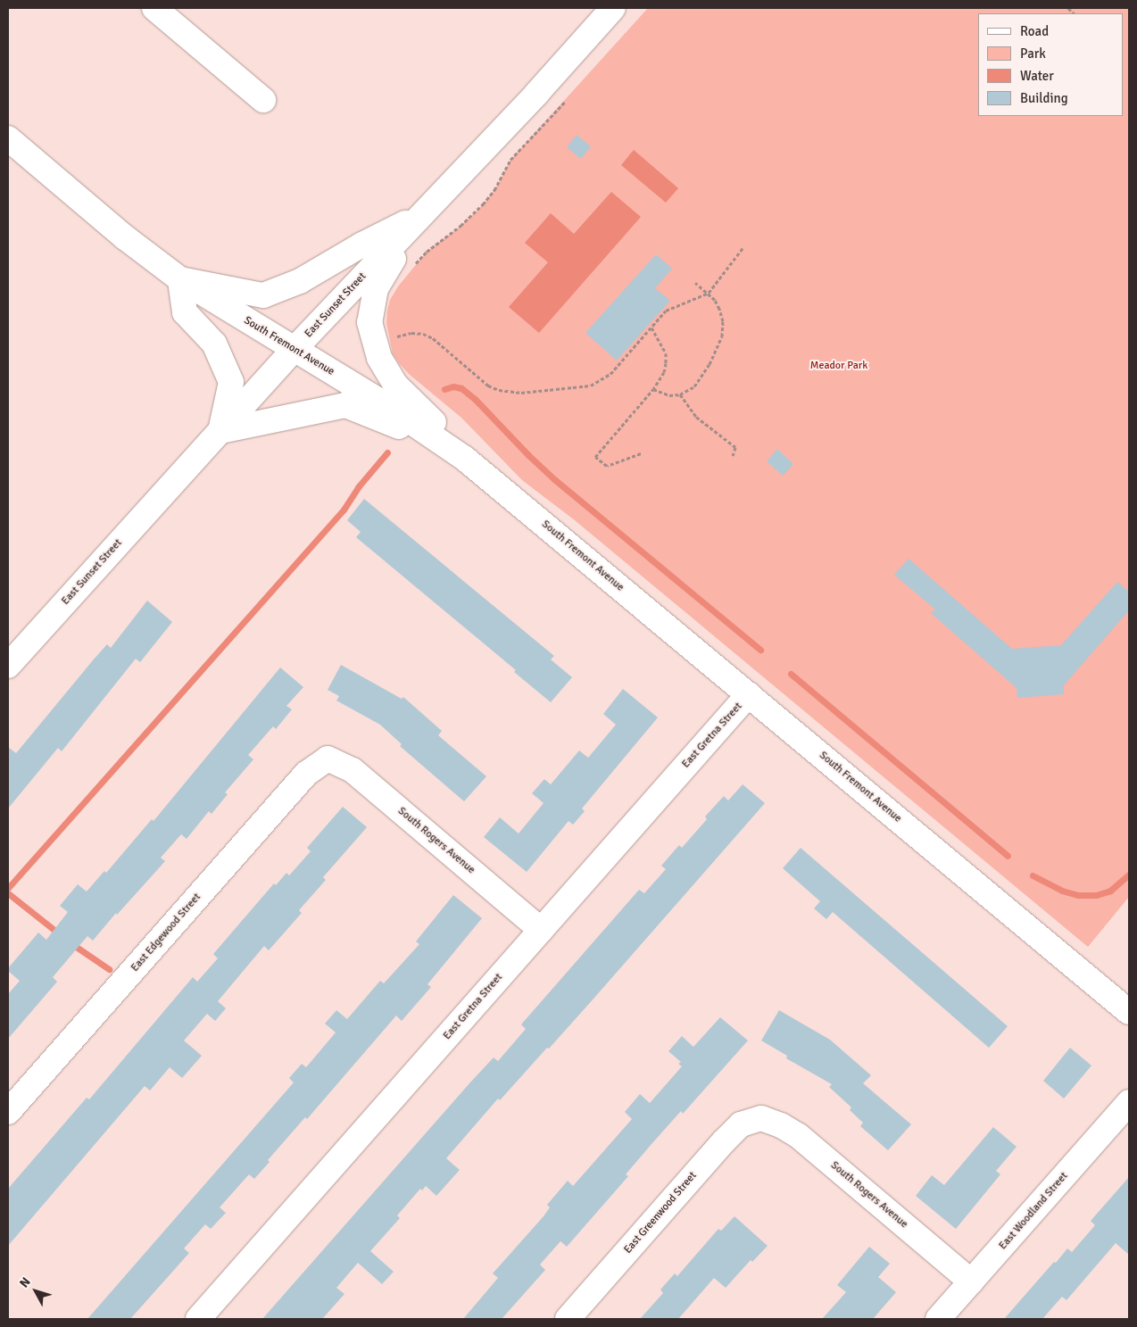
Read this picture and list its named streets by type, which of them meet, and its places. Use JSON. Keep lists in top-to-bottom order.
{
  "streets": {
    "main road": [
      "East Sunset Street",
      "South Fremont Avenue",
      "East Gretna Street",
      "South Rogers Avenue",
      "East Edgewood Street",
      "East Woodland Street",
      "East Greenwood Street"
    ]
  },
  "crossings": [
    ["East Sunset Street", "South Fremont Avenue"],
    ["South Fremont Avenue", "East Gretna Street"],
    ["East Gretna Street", "South Rogers Avenue"],
    ["South Rogers Avenue", "East Edgewood Street"],
    ["South Rogers Avenue", "East Woodland Street"],
    ["South Rogers Avenue", "East Greenwood Street"]
  ],
  "parks": ["Meador Park"],
  "legend": [
    "Road",
    "Park",
    "Water",
    "Building"
  ],
  "north": "top left"
}
